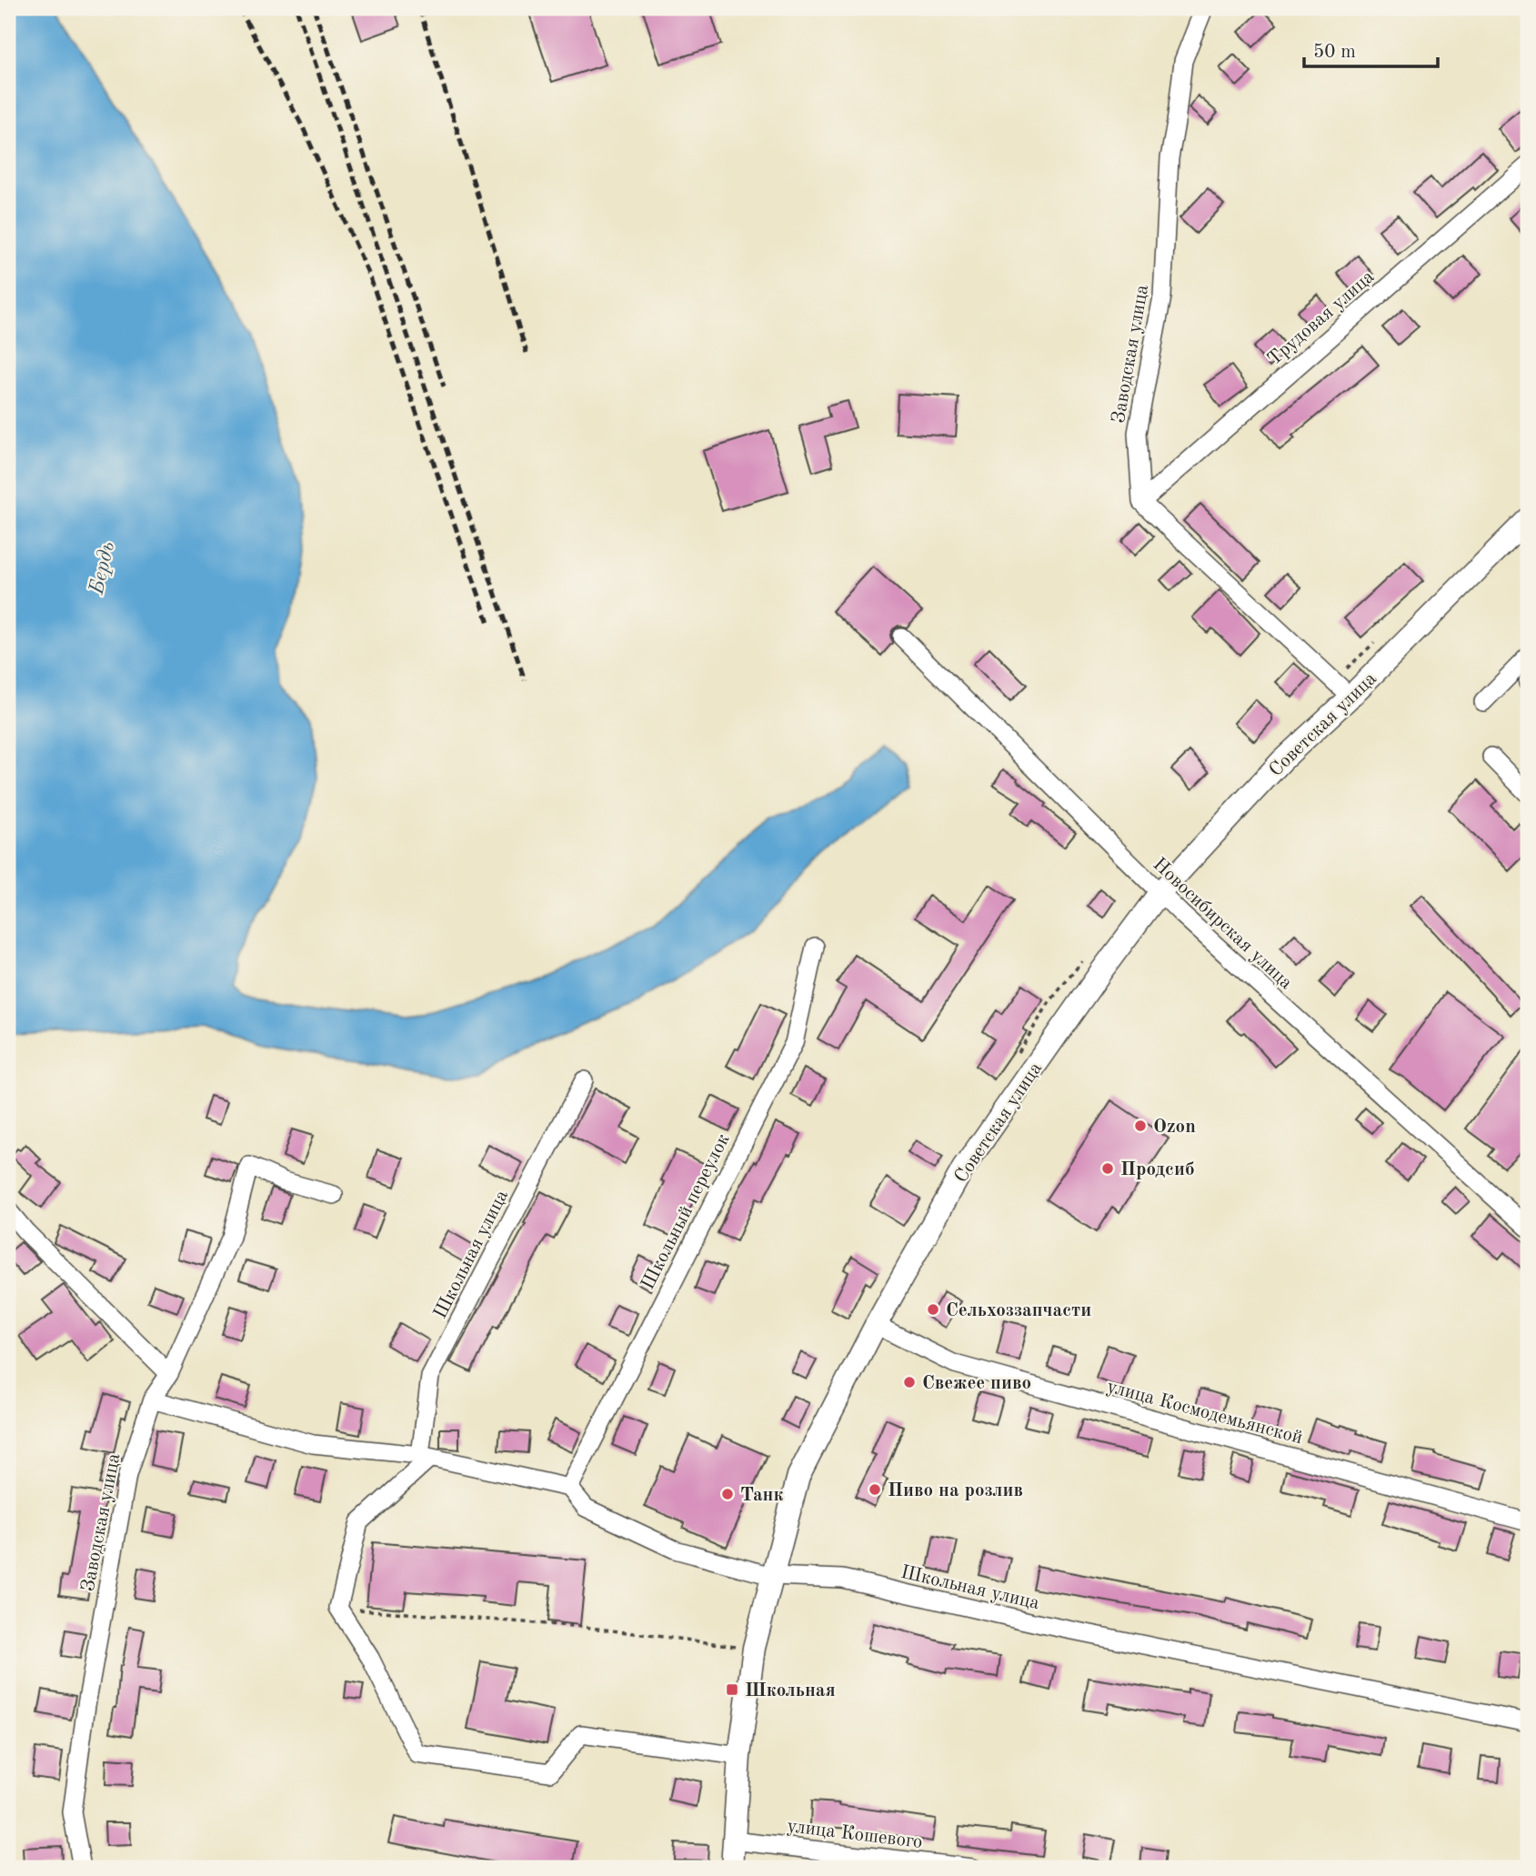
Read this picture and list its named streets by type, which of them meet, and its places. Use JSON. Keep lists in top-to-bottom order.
{
  "streets": {
    "main road": ["Советская улица"],
    "street": [
      "Трудовая улица",
      "Заводская улица",
      "Новосибирская улица",
      "Школьный переулок",
      "Школьная улица",
      "улица Космодемьянской",
      "улица Кошевого"
    ]
  },
  "crossings": [
    ["Трудовая улица", "Заводская улица"],
    ["Советская улица", "Новосибирская улица"],
    ["Советская улица", "Школьная улица"],
    ["Советская улица", "улица Космодемьянской"],
    ["Советская улица", "улица Кошевого"],
    ["Школьный переулок", "Школьная улица"]
  ],
  "water": ["Бердь"],
  "places": {
    "other": [
      "Ozon",
      "Продсиб",
      "Сельхоззапчасти",
      "Свежее пиво",
      "Пиво на розлив",
      "Танк"
    ],
    "transit": ["Школьная"]
  },
  "scale_bar": "50 m"
}
